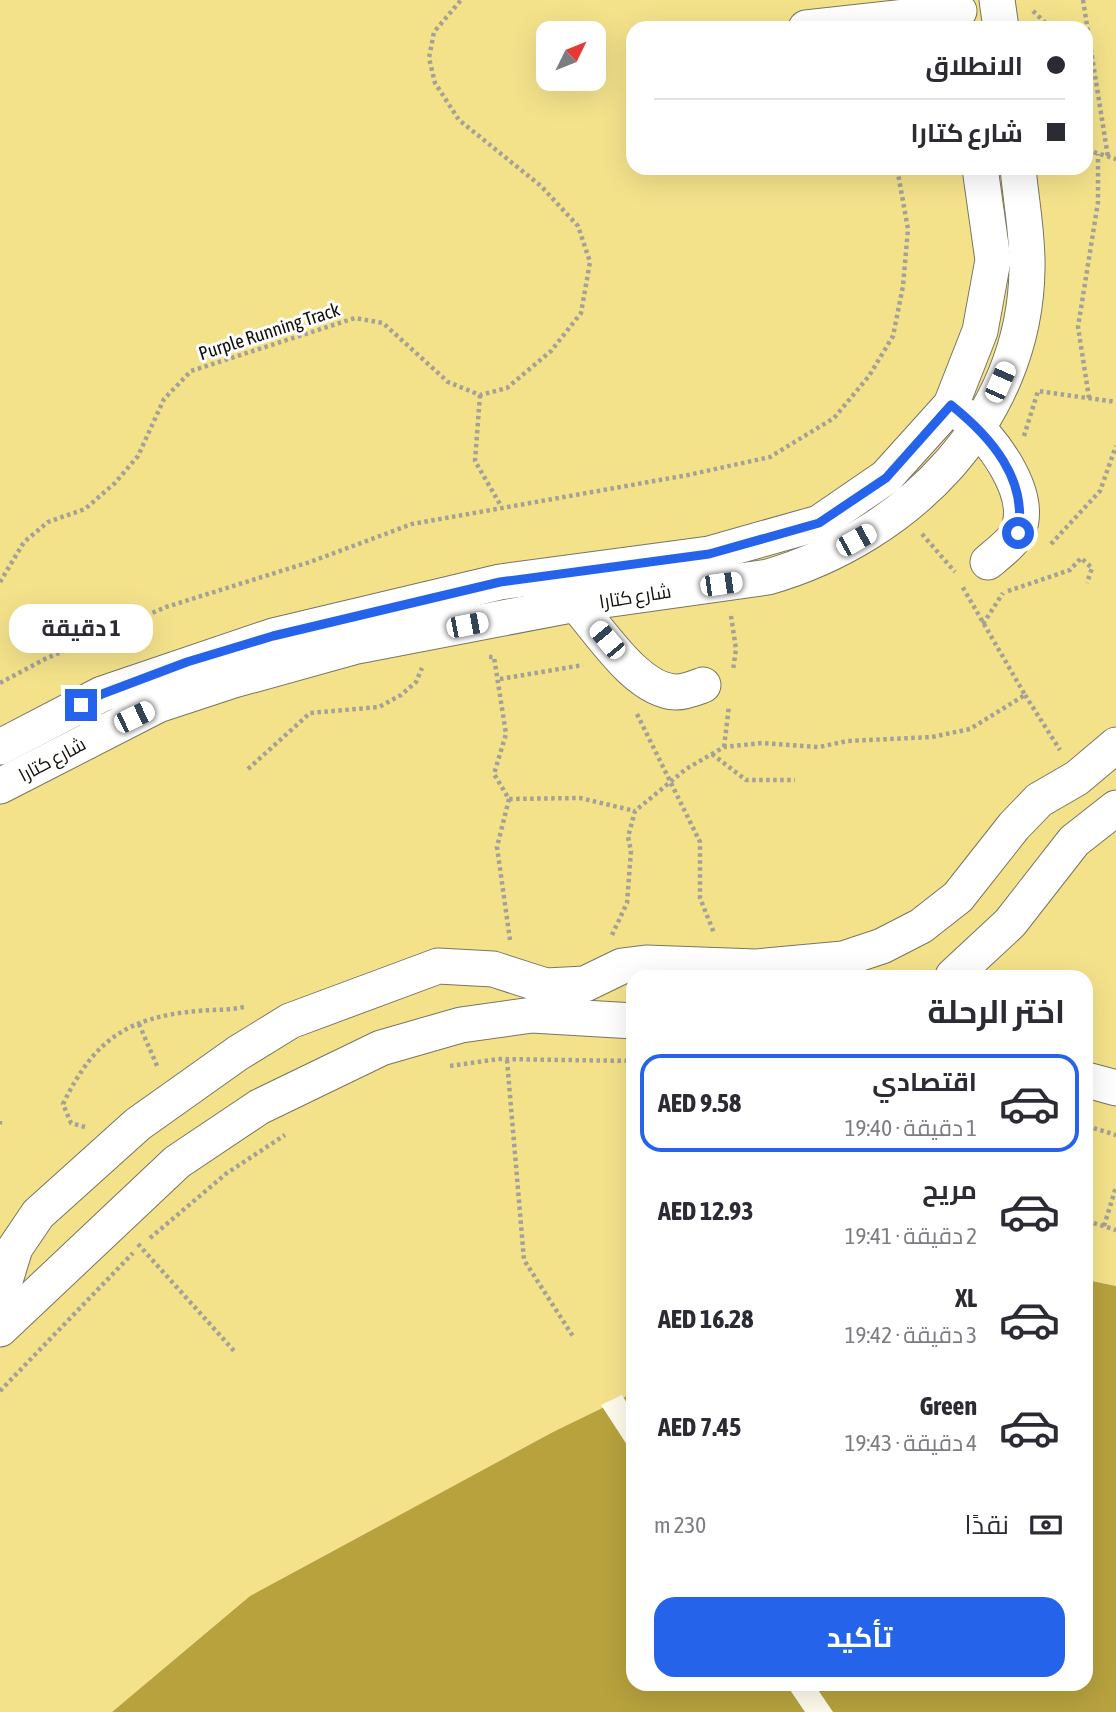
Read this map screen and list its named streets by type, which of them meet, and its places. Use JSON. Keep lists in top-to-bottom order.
{
  "streets": {
    "street": ["شارع كتارا"],
    "path": ["Purple Running Track"]
  },
  "north": "top right",
  "page": {
    "banner": ["الانطلاق", "شارع كتارا"],
    "bubble": "1 دقيقة",
    "heading": "اختر الرحلة",
    "list": [
      {
        "name": "اقتصادي",
        "note": "1 دقيقة · 19:40",
        "value": "AED 9.58"
      },
      {
        "name": "مريح",
        "note": "2 دقيقة · 19:41",
        "value": "AED 12.93"
      },
      {
        "name": "XL",
        "note": "3 دقيقة · 19:42",
        "value": "AED 16.28"
      },
      {
        "name": "Green",
        "note": "4 دقيقة · 19:43",
        "value": "AED 7.45"
      }
    ],
    "pay": ["نقدًا", "230 m"],
    "buttons": "تأكيد"
  }
}
